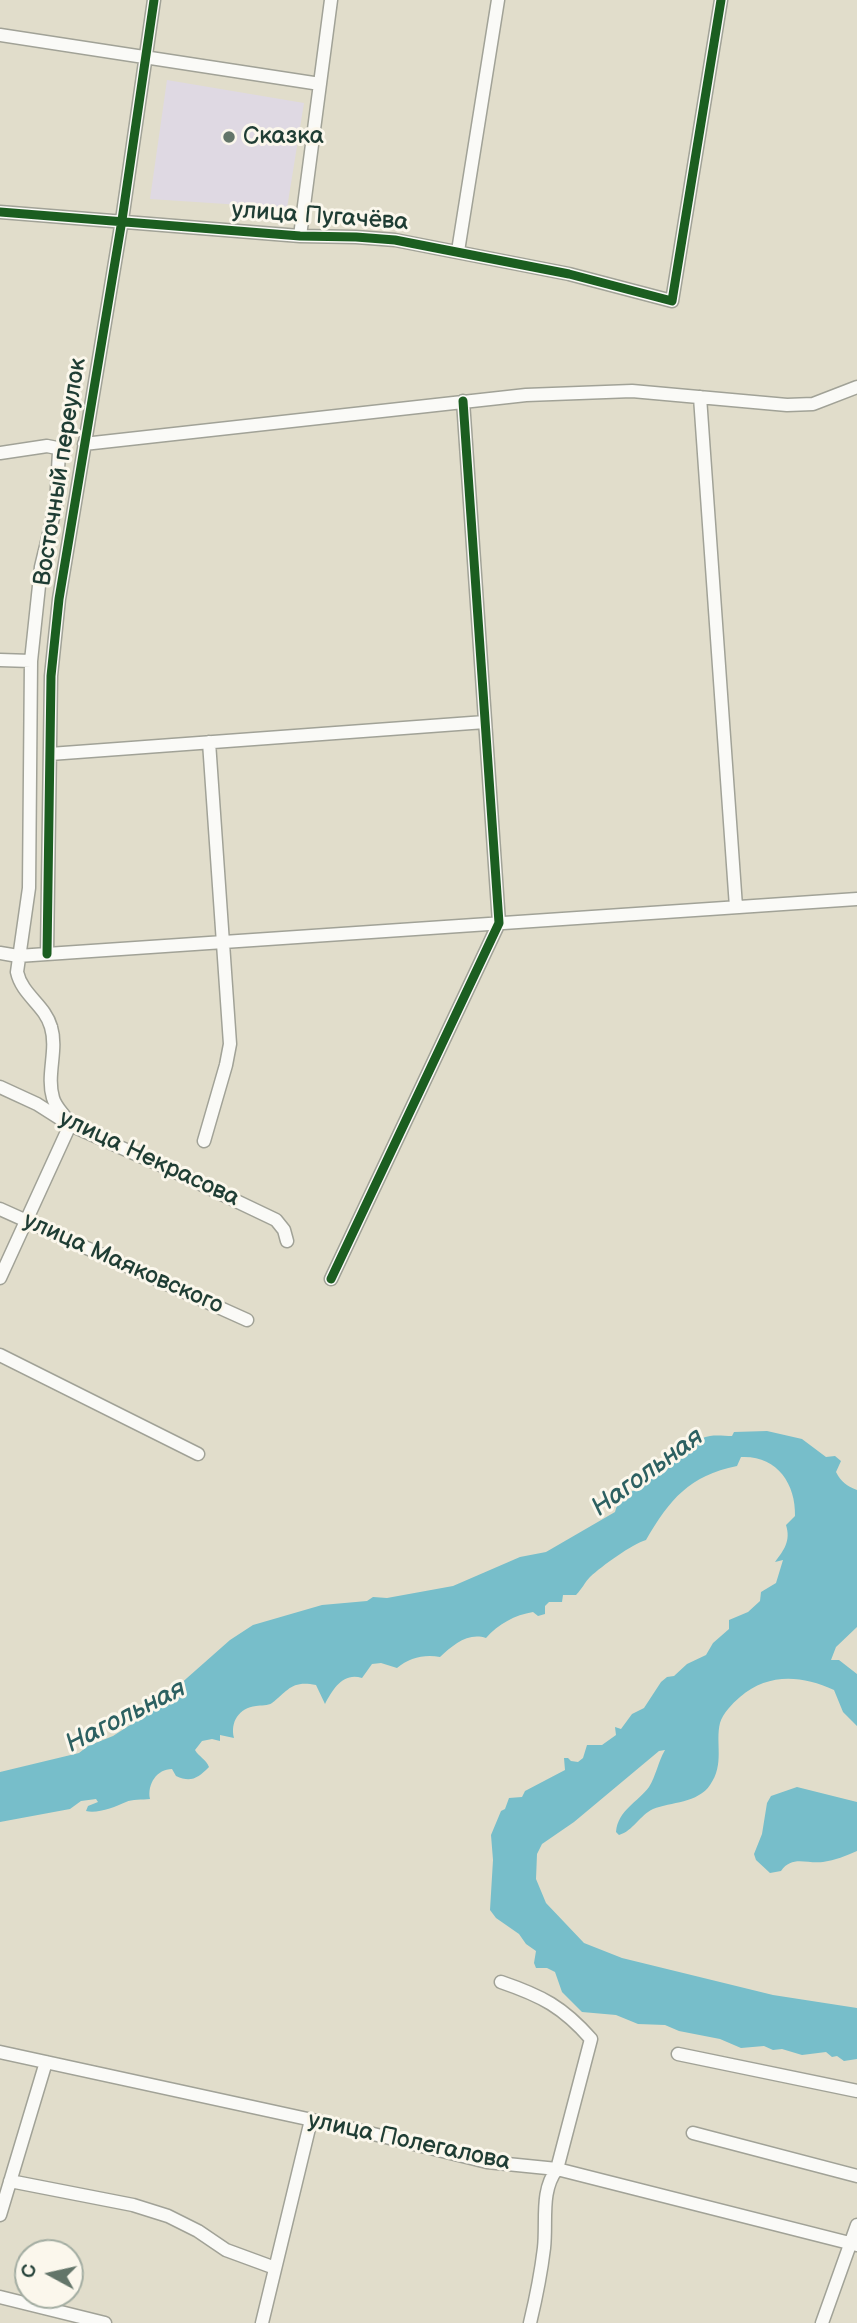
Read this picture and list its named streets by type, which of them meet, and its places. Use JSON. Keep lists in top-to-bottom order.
{
  "streets": {
    "street": [
      "улица Пугачёва",
      "Восточный переулок",
      "улица Некрасова",
      "улица Маяковского",
      "улица Полегалова"
    ]
  },
  "crossings": [
    ["улица Пугачёва", "Восточный переулок"],
    ["Восточный переулок", "улица Некрасова"]
  ],
  "water": ["Нагольная"],
  "places": ["Сказка"],
  "north": "left"
}
